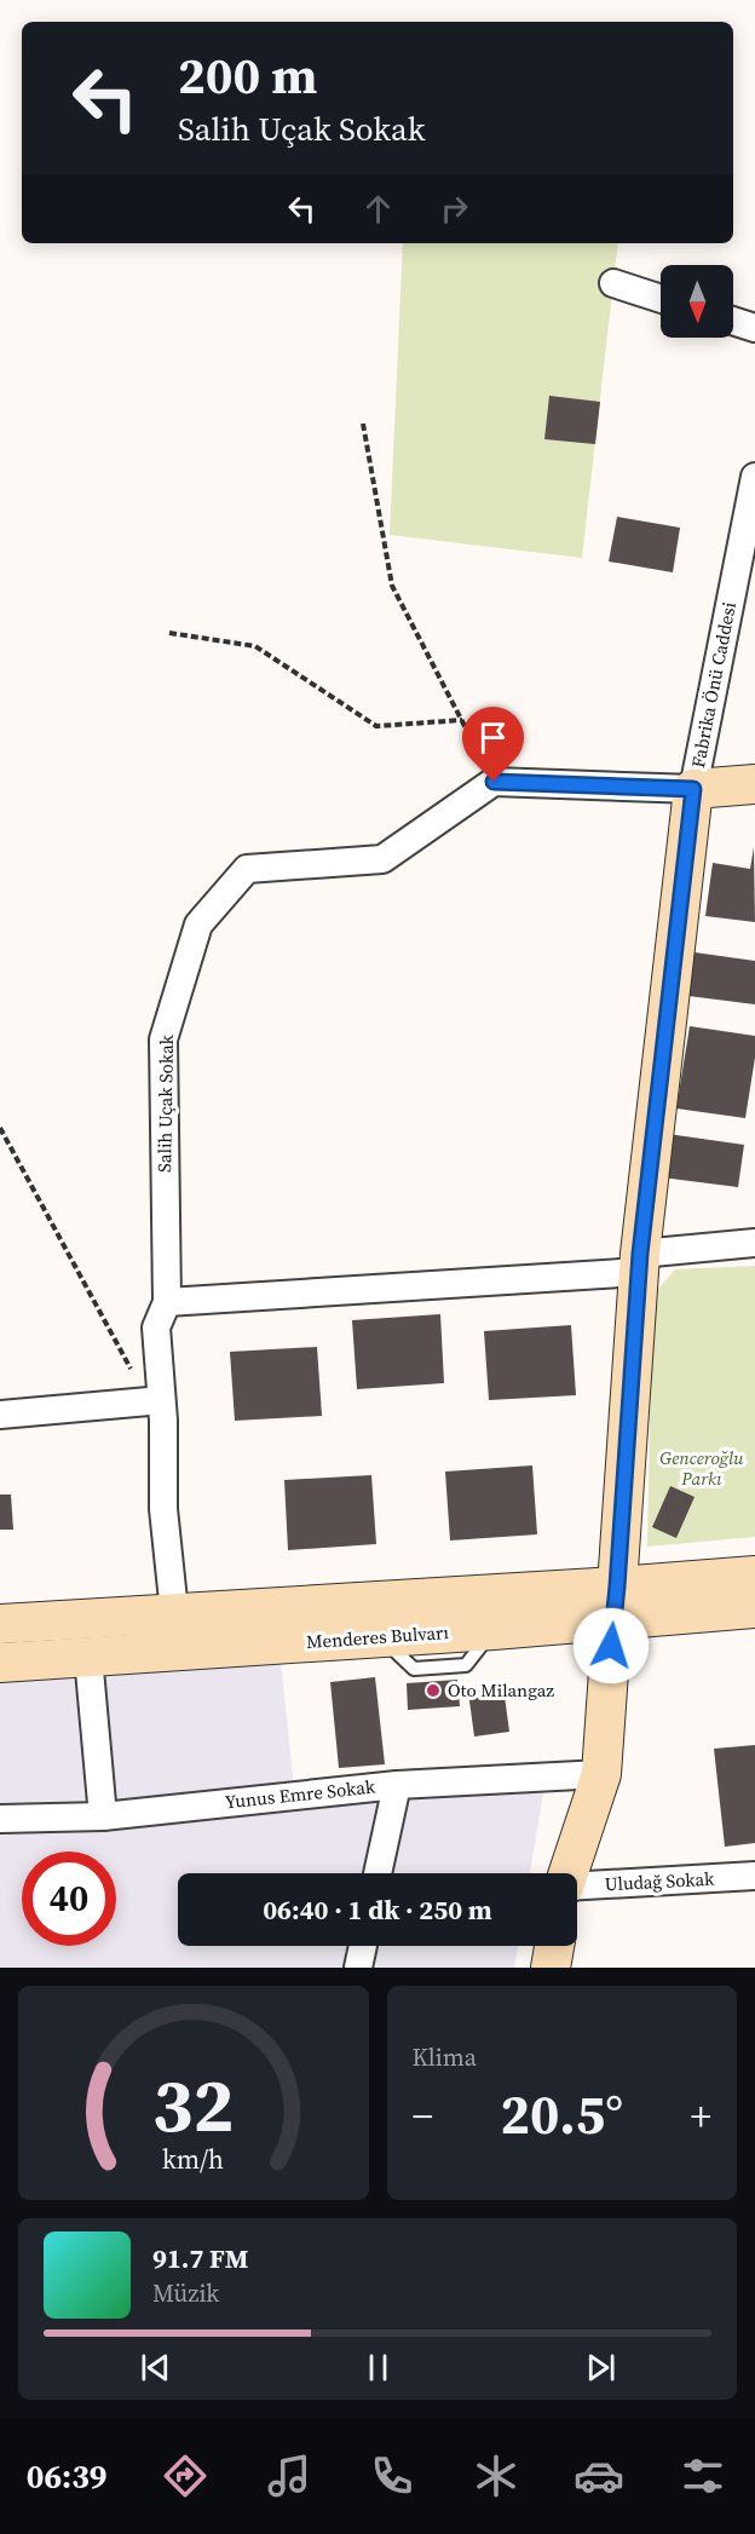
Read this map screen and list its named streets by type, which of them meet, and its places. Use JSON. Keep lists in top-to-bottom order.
{
  "streets": {
    "main road": ["Fabrika Önü Caddesi", "Menderes Bulvarı"],
    "street": ["Salih Uçak Sokak", "Yunus Emre Sokak", "Uludağ Sokak"]
  },
  "crossings": [
    ["Fabrika Önü Caddesi", "Menderes Bulvarı"],
    ["Fabrika Önü Caddesi", "Yunus Emre Sokak"],
    ["Salih Uçak Sokak", "Menderes Bulvarı"]
  ],
  "parks": ["Genceroğlu Parkı"],
  "places": ["Oto Milangaz"],
  "north": "bottom",
  "page": {
    "turn": ["200 m", "Salih Uçak Sokak"],
    "limit": "40",
    "trip": "06:40 · 1 dk · 250 m",
    "tile": "Klima",
    "heat": ["−", "20.5°", "+"],
    "song": ["91.7 FM", "Müzik"],
    "tabs": "06:39",
    "gauge": ["32", "km/h"]
  }
}
